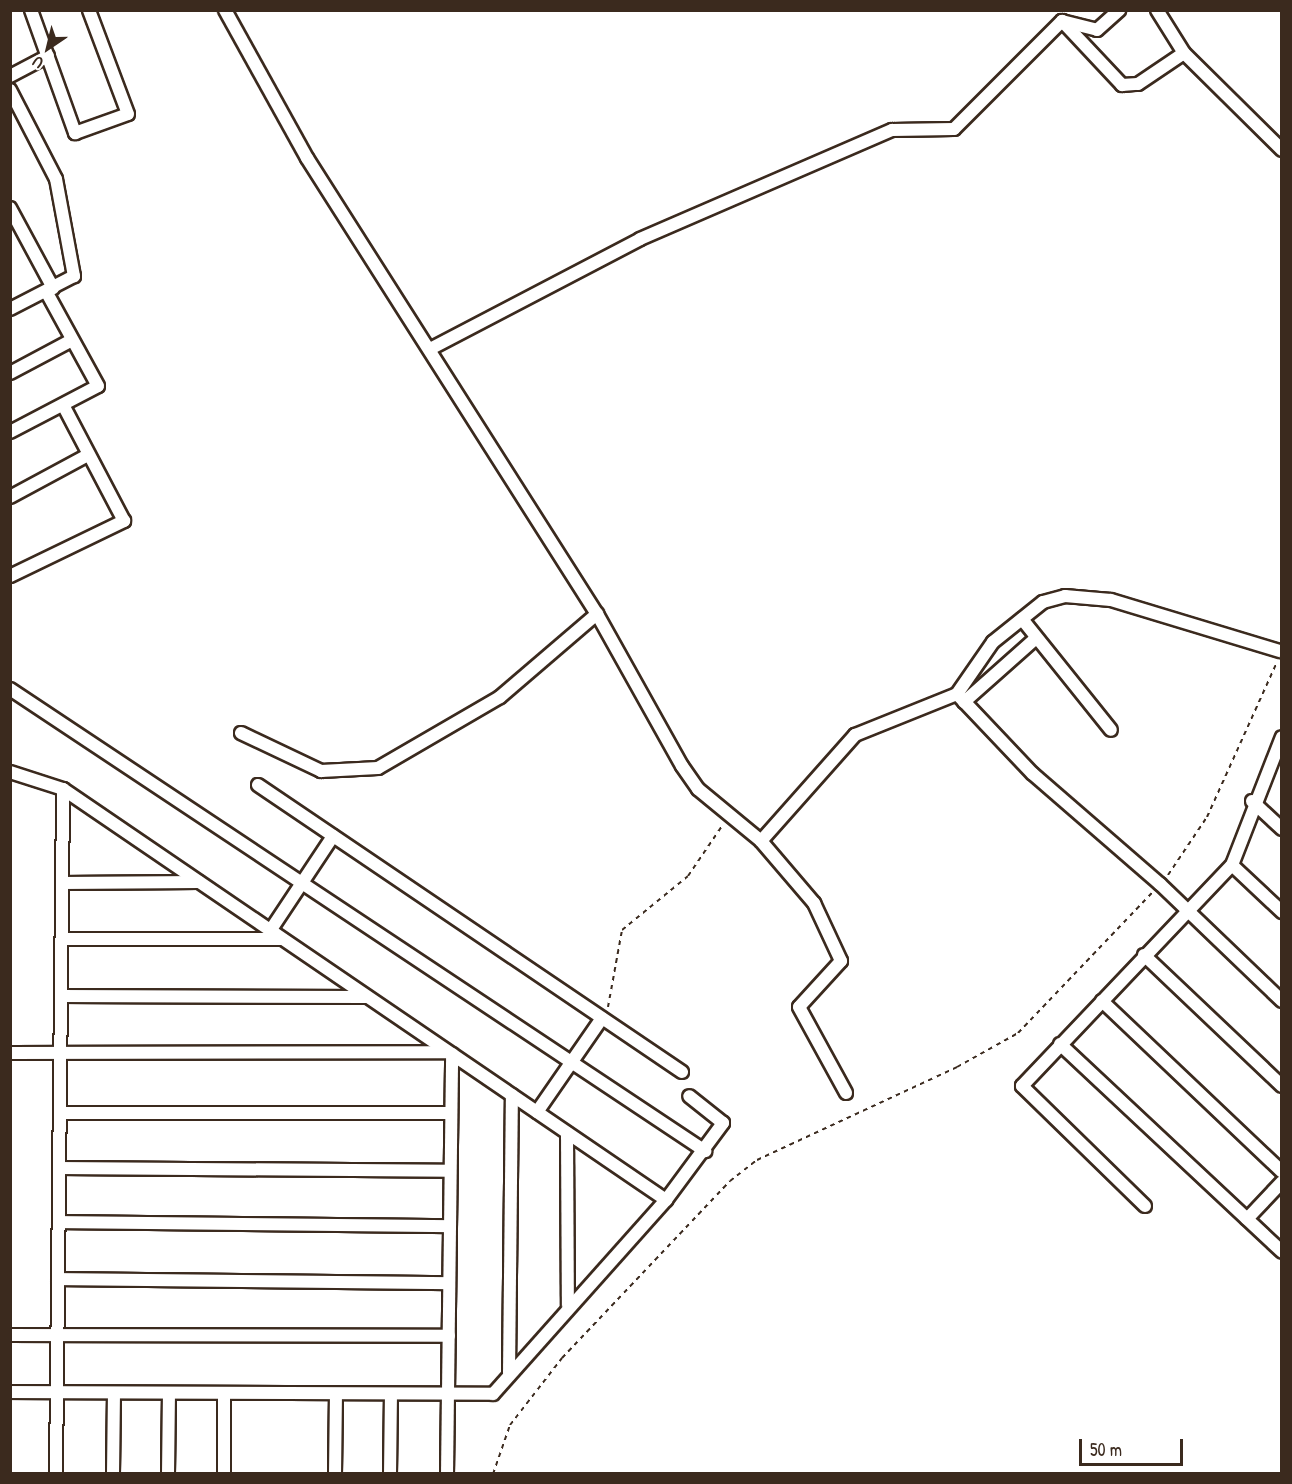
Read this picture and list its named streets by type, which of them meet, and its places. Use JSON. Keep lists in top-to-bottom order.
{
  "scale_bar": "50 m",
  "north": "bottom left"
}
